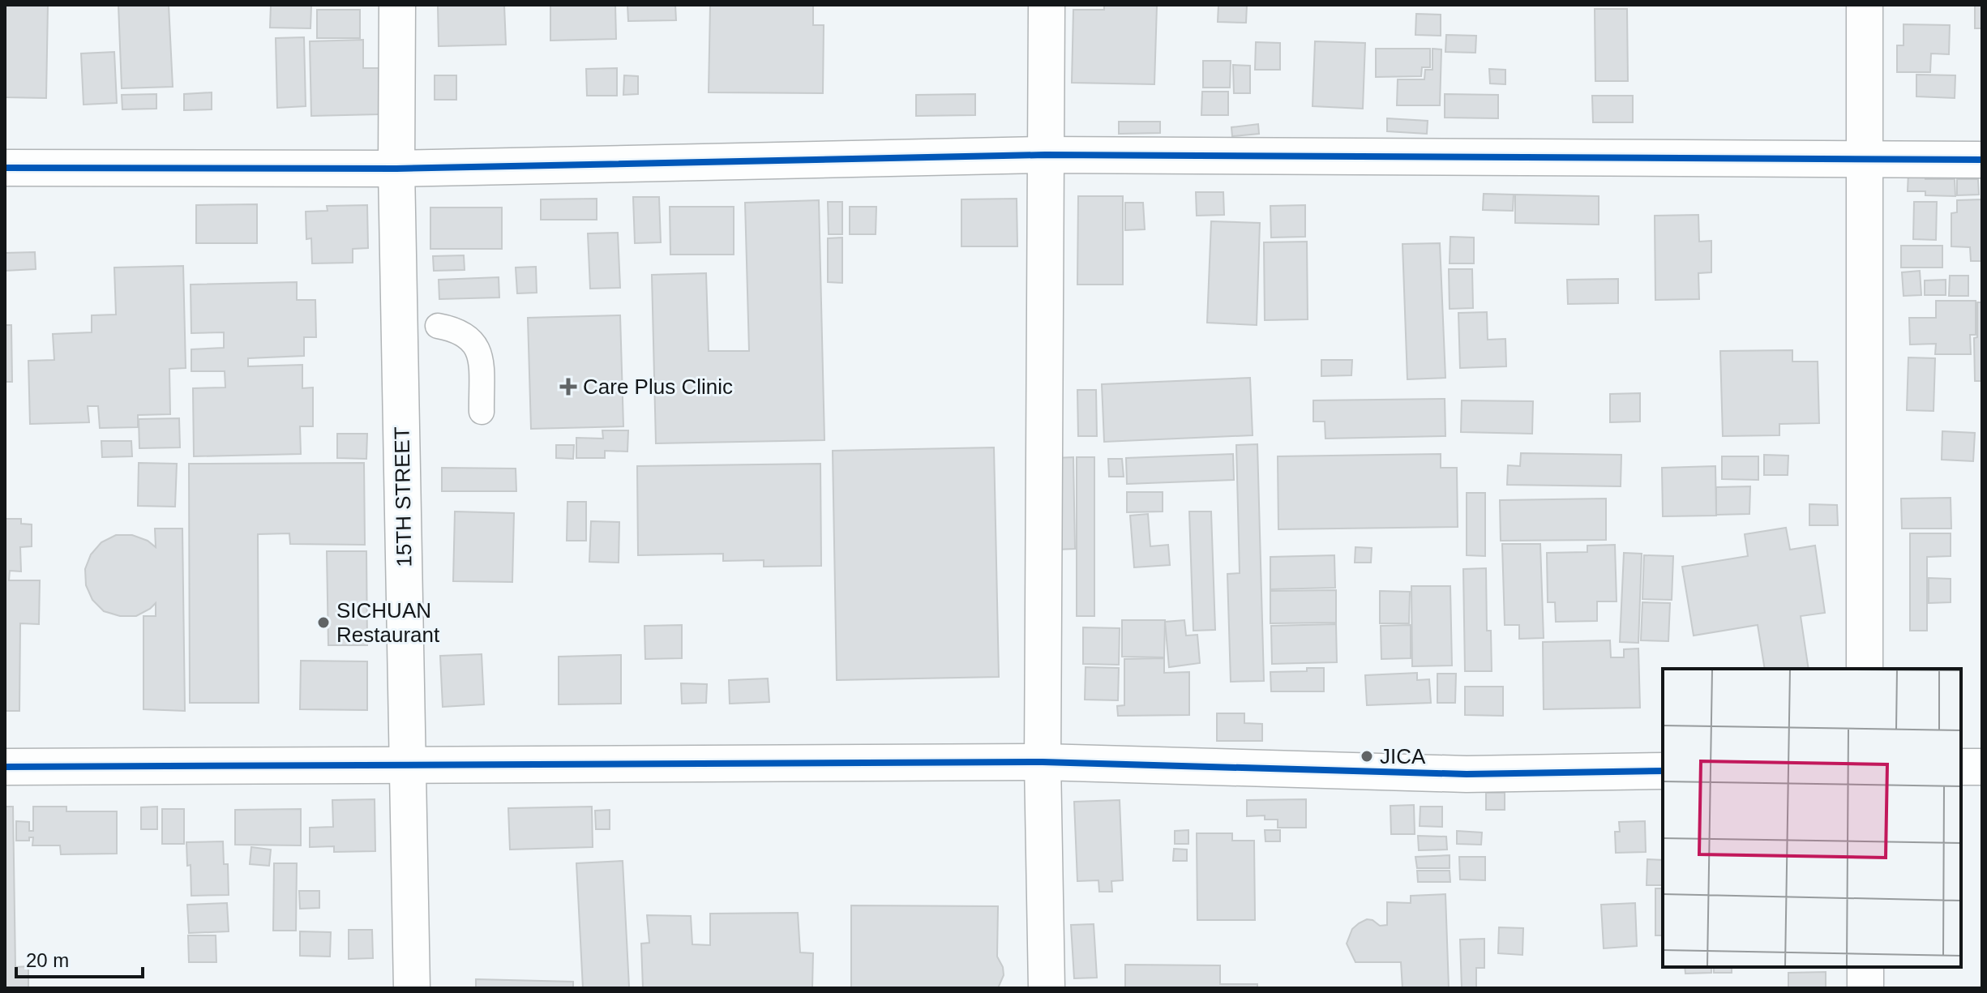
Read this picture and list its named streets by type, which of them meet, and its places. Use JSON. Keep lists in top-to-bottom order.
{
  "streets": {
    "street": ["15TH STREET"]
  },
  "places": {
    "health": ["Care Plus Clinic"],
    "other": ["SICHUAN Restaurant", "JICA"]
  },
  "scale_bar": "20 m"
}
